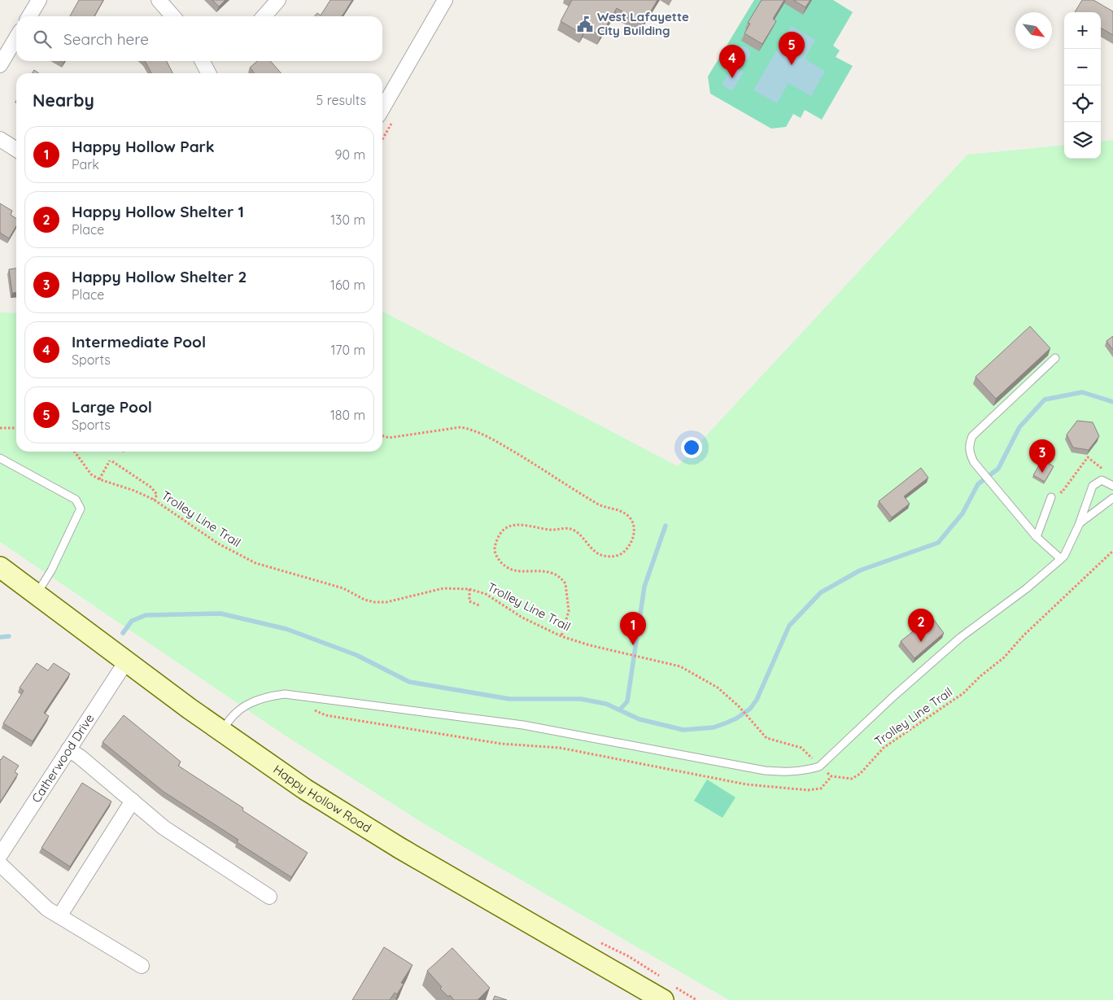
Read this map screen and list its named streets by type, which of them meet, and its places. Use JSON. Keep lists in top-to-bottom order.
{
  "streets": {
    "main road": ["Happy Hollow Road"],
    "street": ["Catherwood Drive"],
    "path": ["Trolley Line Trail"]
  },
  "crossings": [
    ["Catherwood Drive", "Happy Hollow Road"]
  ],
  "places": {
    "public building": ["West Lafayette City Building"]
  },
  "north": "bottom right",
  "page": {
    "map_buttons": ["+", "−"],
    "search": "Search here",
    "pins": [
      "5",
      "4",
      "3",
      "2",
      "1"
    ],
    "heading": ["Nearby", "5 results"],
    "list": [
      {
        "mark": "1",
        "name": "Happy Hollow Park",
        "note": "Park",
        "value": "90 m"
      },
      {
        "mark": "2",
        "name": "Happy Hollow Shelter 1",
        "note": "Place",
        "value": "130 m"
      },
      {
        "mark": "3",
        "name": "Happy Hollow Shelter 2",
        "note": "Place",
        "value": "160 m"
      },
      {
        "mark": "4",
        "name": "Intermediate Pool",
        "note": "Sports",
        "value": "170 m"
      },
      {
        "mark": "5",
        "name": "Large Pool",
        "note": "Sports",
        "value": "180 m"
      }
    ]
  }
}
